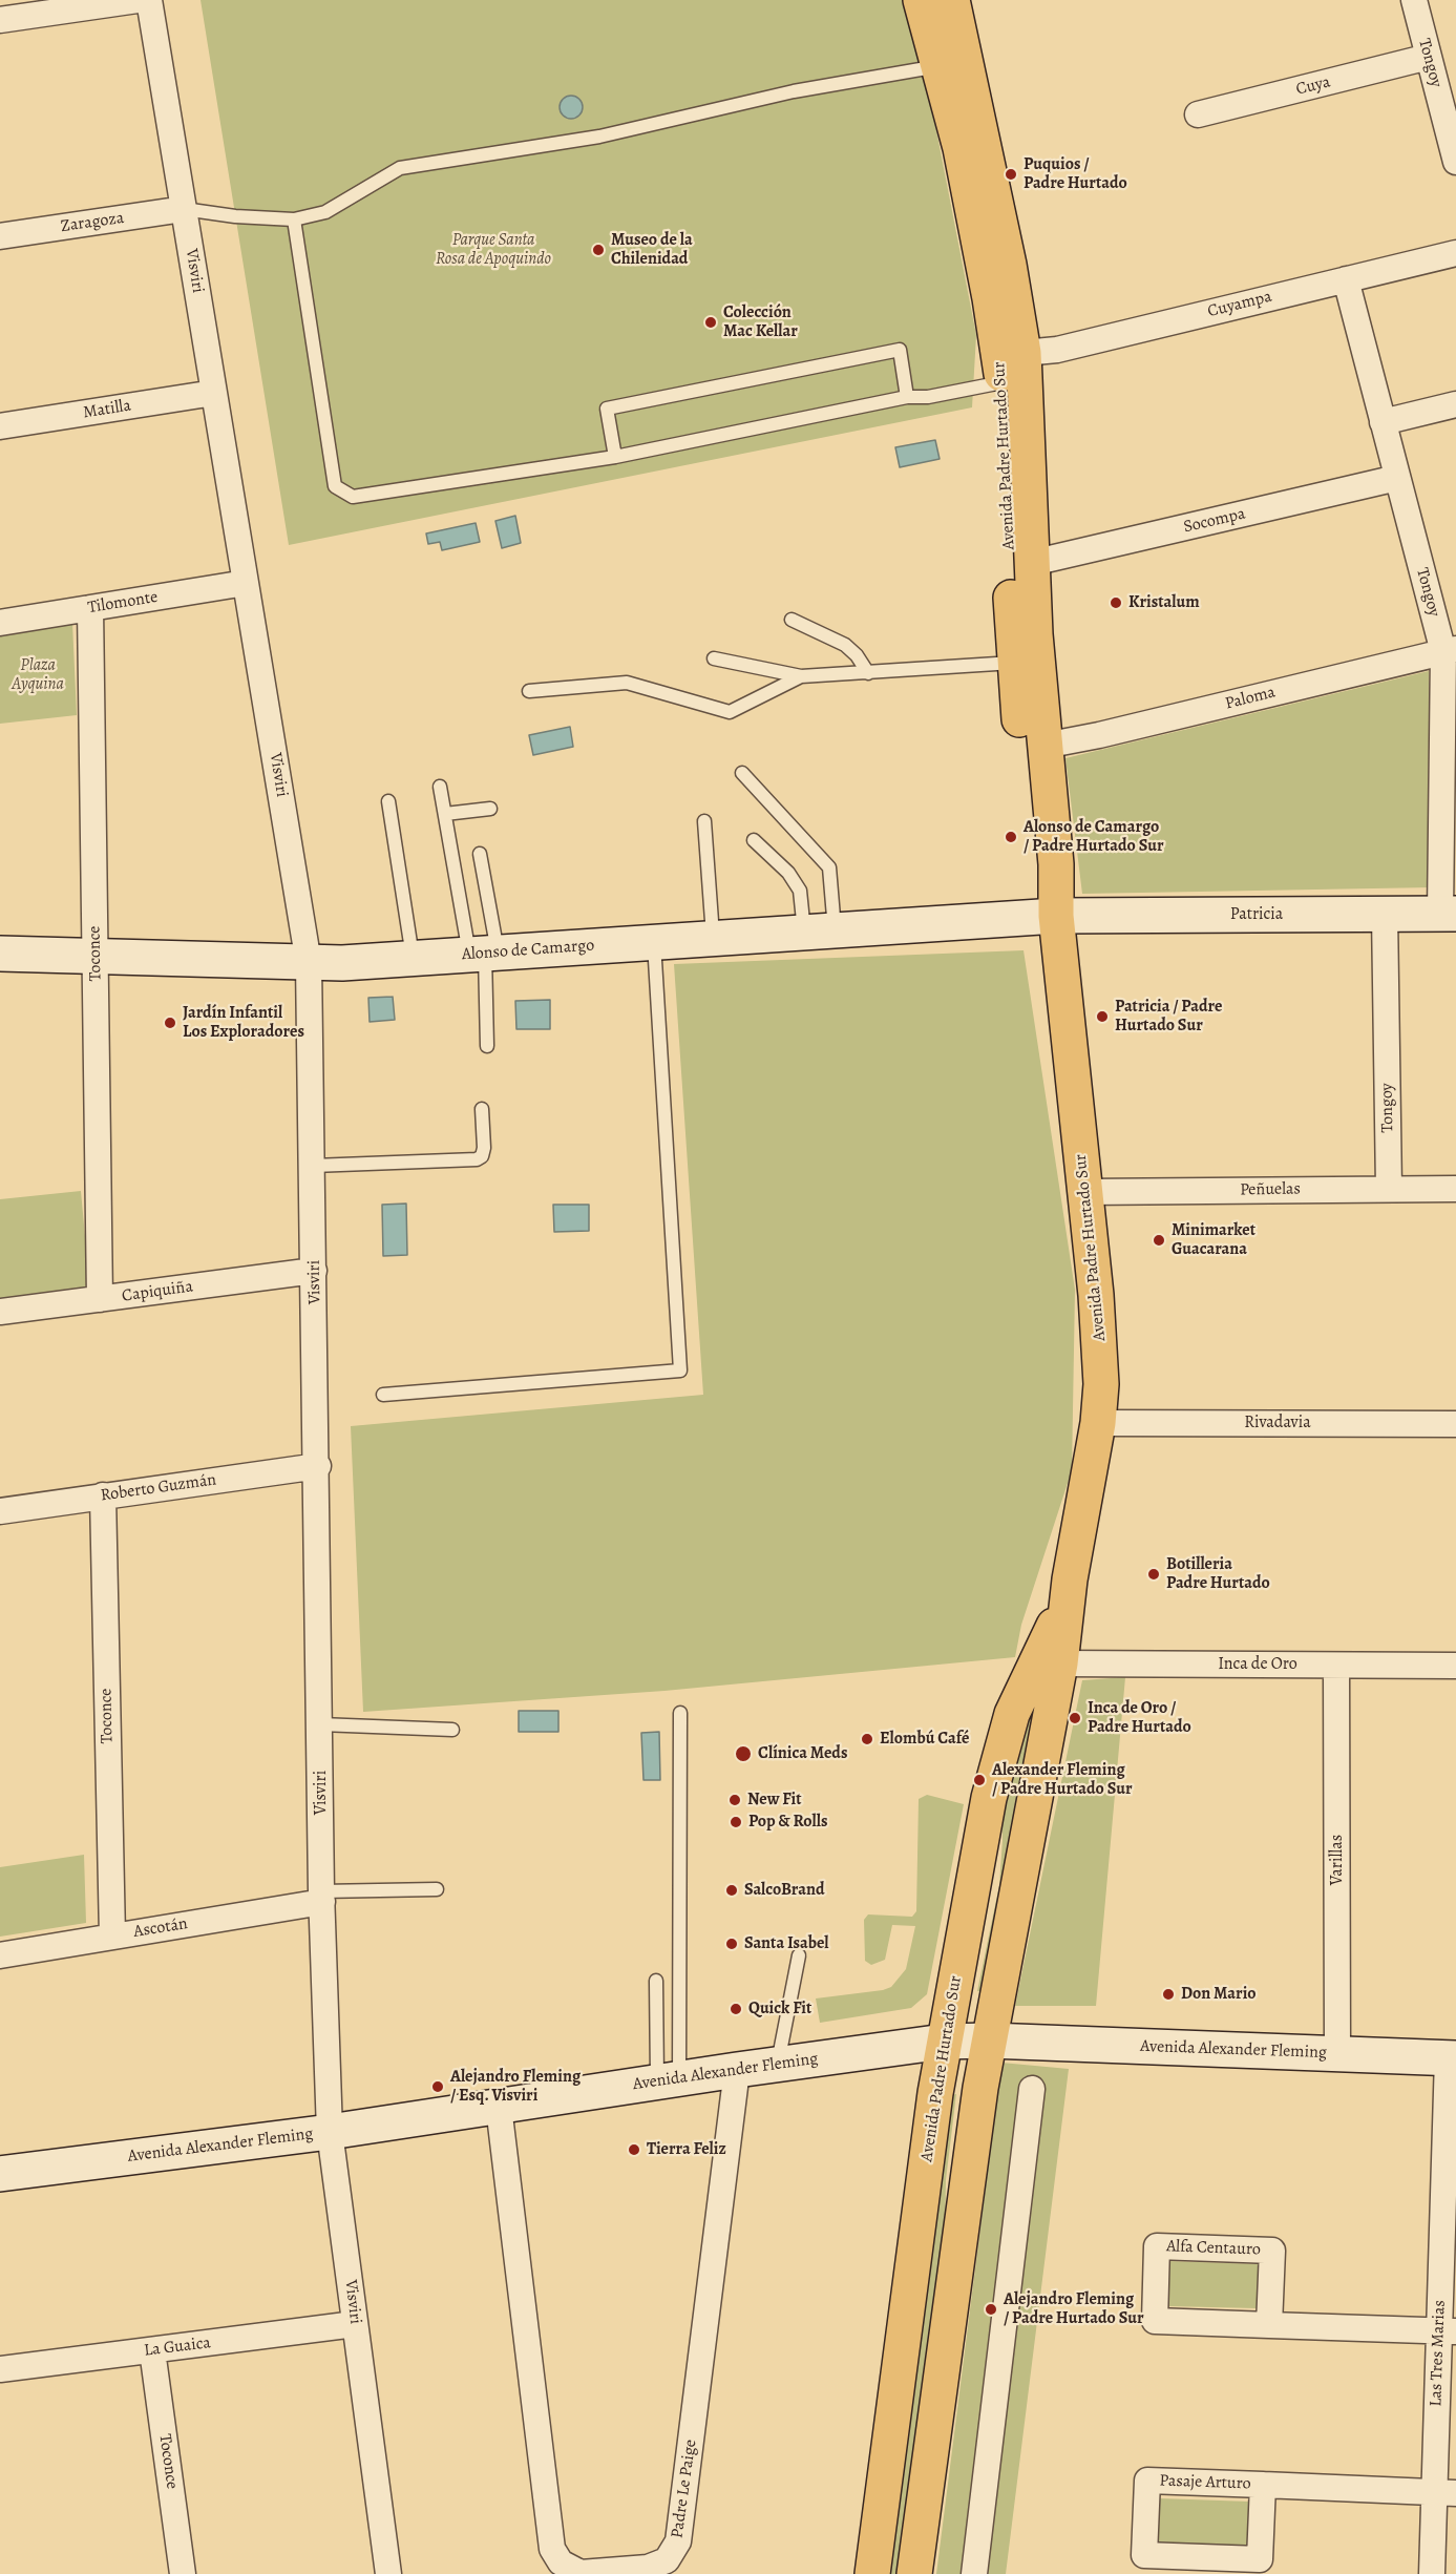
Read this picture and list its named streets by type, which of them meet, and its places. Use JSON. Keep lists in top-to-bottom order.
{
  "streets": {
    "main road": ["Avenida Padre Hurtado Sur"],
    "street": [
      "Tongoy",
      "Cuya",
      "Zaragoza",
      "Visviri",
      "Cuyampa",
      "Matilla",
      "Socompa",
      "Tilomonte",
      "Paloma",
      "Patricia",
      "Alonso de Camargo",
      "Toconce",
      "Peñuelas",
      "Capiquiña",
      "Rivadavia",
      "Roberto Guzmán",
      "Inca de Oro",
      "Varillas",
      "Ascotán",
      "Avenida Alexander Fleming",
      "Alfa Centauro",
      "La Guaica",
      "Las Tres Marias",
      "Pasaje Arturo",
      "Padre Le Paige"
    ]
  },
  "crossings": [
    ["Tongoy", "Cuya"],
    ["Tongoy", "Cuyampa"],
    ["Tongoy", "Socompa"],
    ["Tongoy", "Paloma"],
    ["Tongoy", "Patricia"],
    ["Tongoy", "Peñuelas"],
    ["Zaragoza", "Visviri"],
    ["Visviri", "Matilla"],
    ["Visviri", "Tilomonte"],
    ["Visviri", "Alonso de Camargo"],
    ["Visviri", "Capiquiña"],
    ["Visviri", "Roberto Guzmán"],
    ["Visviri", "Ascotán"],
    ["Visviri", "Avenida Alexander Fleming"],
    ["Visviri", "La Guaica"],
    ["Cuyampa", "Avenida Padre Hurtado Sur"],
    ["Avenida Padre Hurtado Sur", "Socompa"],
    ["Avenida Padre Hurtado Sur", "Paloma"],
    ["Avenida Padre Hurtado Sur", "Patricia"],
    ["Avenida Padre Hurtado Sur", "Alonso de Camargo"],
    ["Avenida Padre Hurtado Sur", "Peñuelas"],
    ["Avenida Padre Hurtado Sur", "Rivadavia"],
    ["Avenida Padre Hurtado Sur", "Inca de Oro"],
    ["Avenida Padre Hurtado Sur", "Avenida Alexander Fleming"],
    ["Tilomonte", "Toconce"],
    ["Patricia", "Alonso de Camargo"],
    ["Alonso de Camargo", "Toconce"],
    ["Toconce", "Capiquiña"],
    ["Toconce", "Roberto Guzmán"],
    ["Toconce", "Ascotán"],
    ["Toconce", "La Guaica"],
    ["Inca de Oro", "Varillas"],
    ["Varillas", "Avenida Alexander Fleming"],
    ["Avenida Alexander Fleming", "Las Tres Marias"],
    ["Avenida Alexander Fleming", "Padre Le Paige"],
    ["Alfa Centauro", "Las Tres Marias"],
    ["Las Tres Marias", "Pasaje Arturo"]
  ],
  "parks": ["Parque Santa Rosa de Apoquindo", "Plaza Ayquina"],
  "places": [
    "Puquios / Padre Hurtado",
    "Museo de la Chilenidad",
    "Colección Mac Kellar",
    "Kristalum",
    "Alonso de Camargo / Padre Hurtado Sur",
    "Patricia / Padre Hurtado Sur",
    "Jardín Infantil Los Exploradores",
    "Minimarket Guacarana",
    "Botilleria Padre Hurtado",
    "Inca de Oro / Padre Hurtado",
    "Elombú Café",
    "Clínica Meds",
    "Alexander Fleming / Padre Hurtado Sur",
    "New Fit",
    "Pop & Rolls",
    "SalcoBrand",
    "Santa Isabel",
    "Don Mario",
    "Quick Fit",
    "Alejandro Fleming / Esq. Visviri",
    "Tierra Feliz",
    "Alejandro Fleming / Padre Hurtado Sur"
  ]
}
